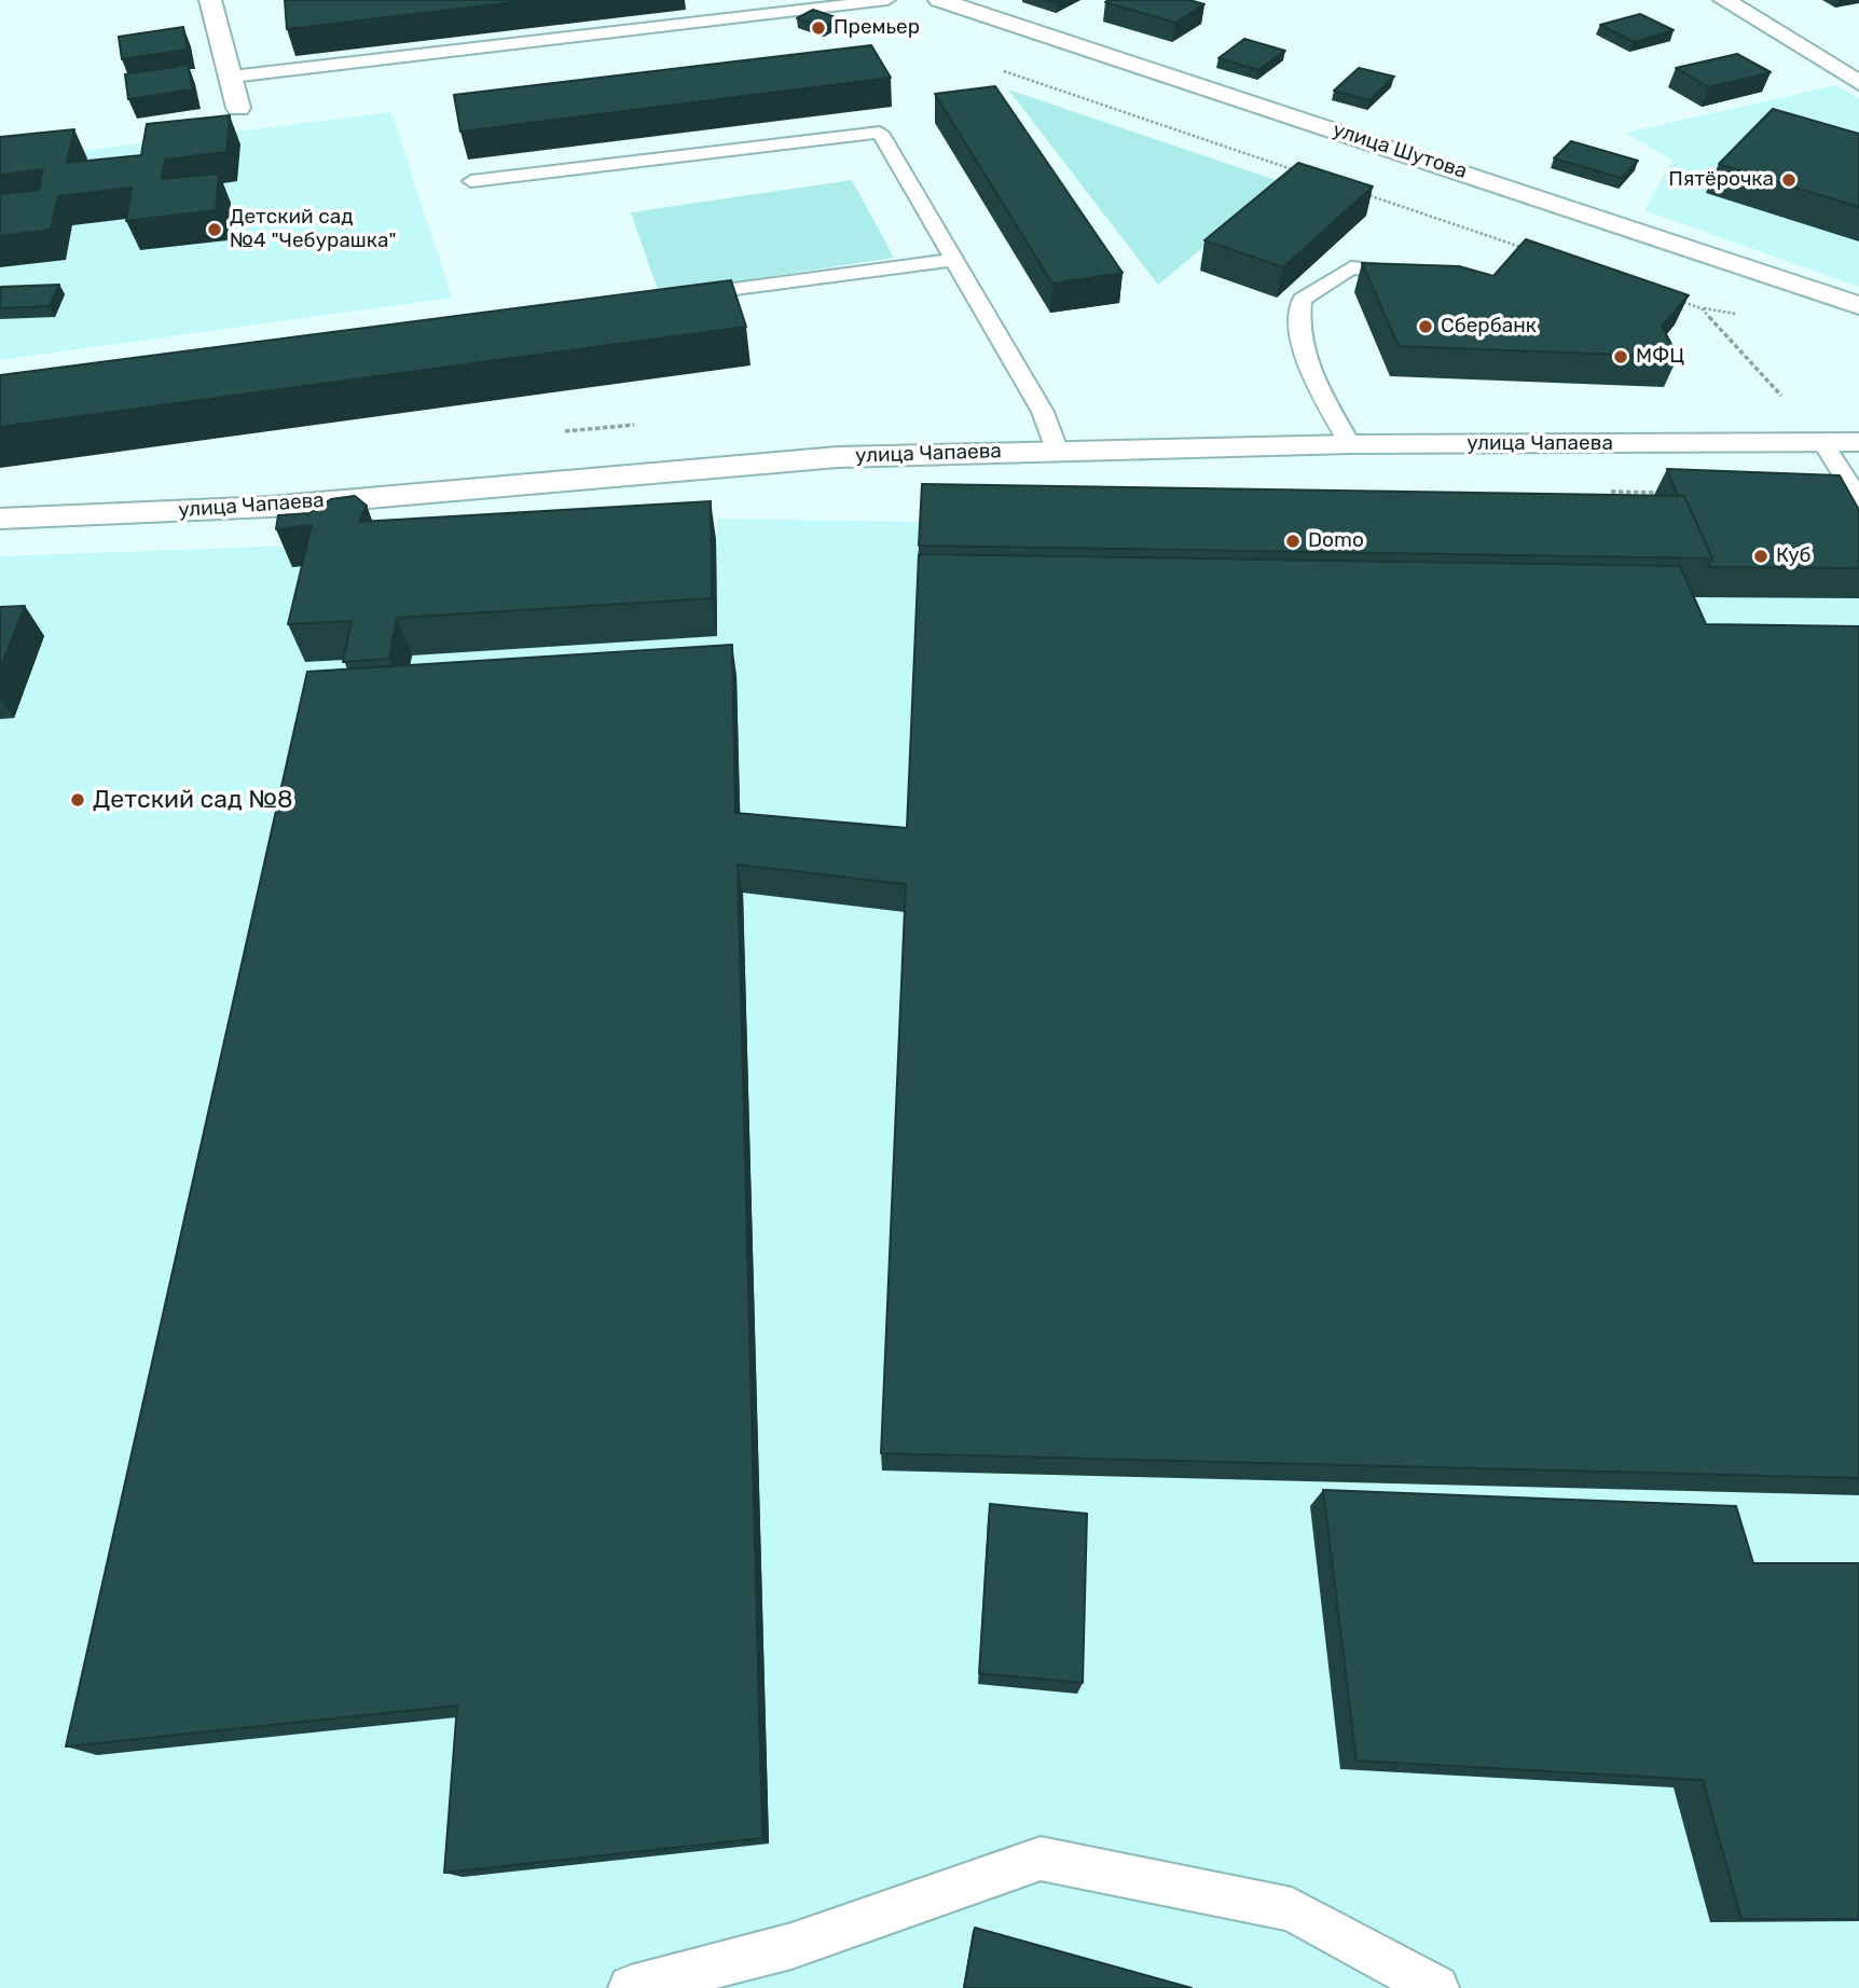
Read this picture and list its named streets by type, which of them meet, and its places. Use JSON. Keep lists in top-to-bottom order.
{
  "streets": {
    "street": ["улица Шутова", "улица Чапаева"]
  },
  "places": [
    "Премьер",
    "Пятёрочка",
    "Детский сад №4 \"Чебурашка\"",
    "Сбербанк",
    "МФЦ",
    "Domo",
    "Куб",
    "Детский сад №8"
  ]
}
